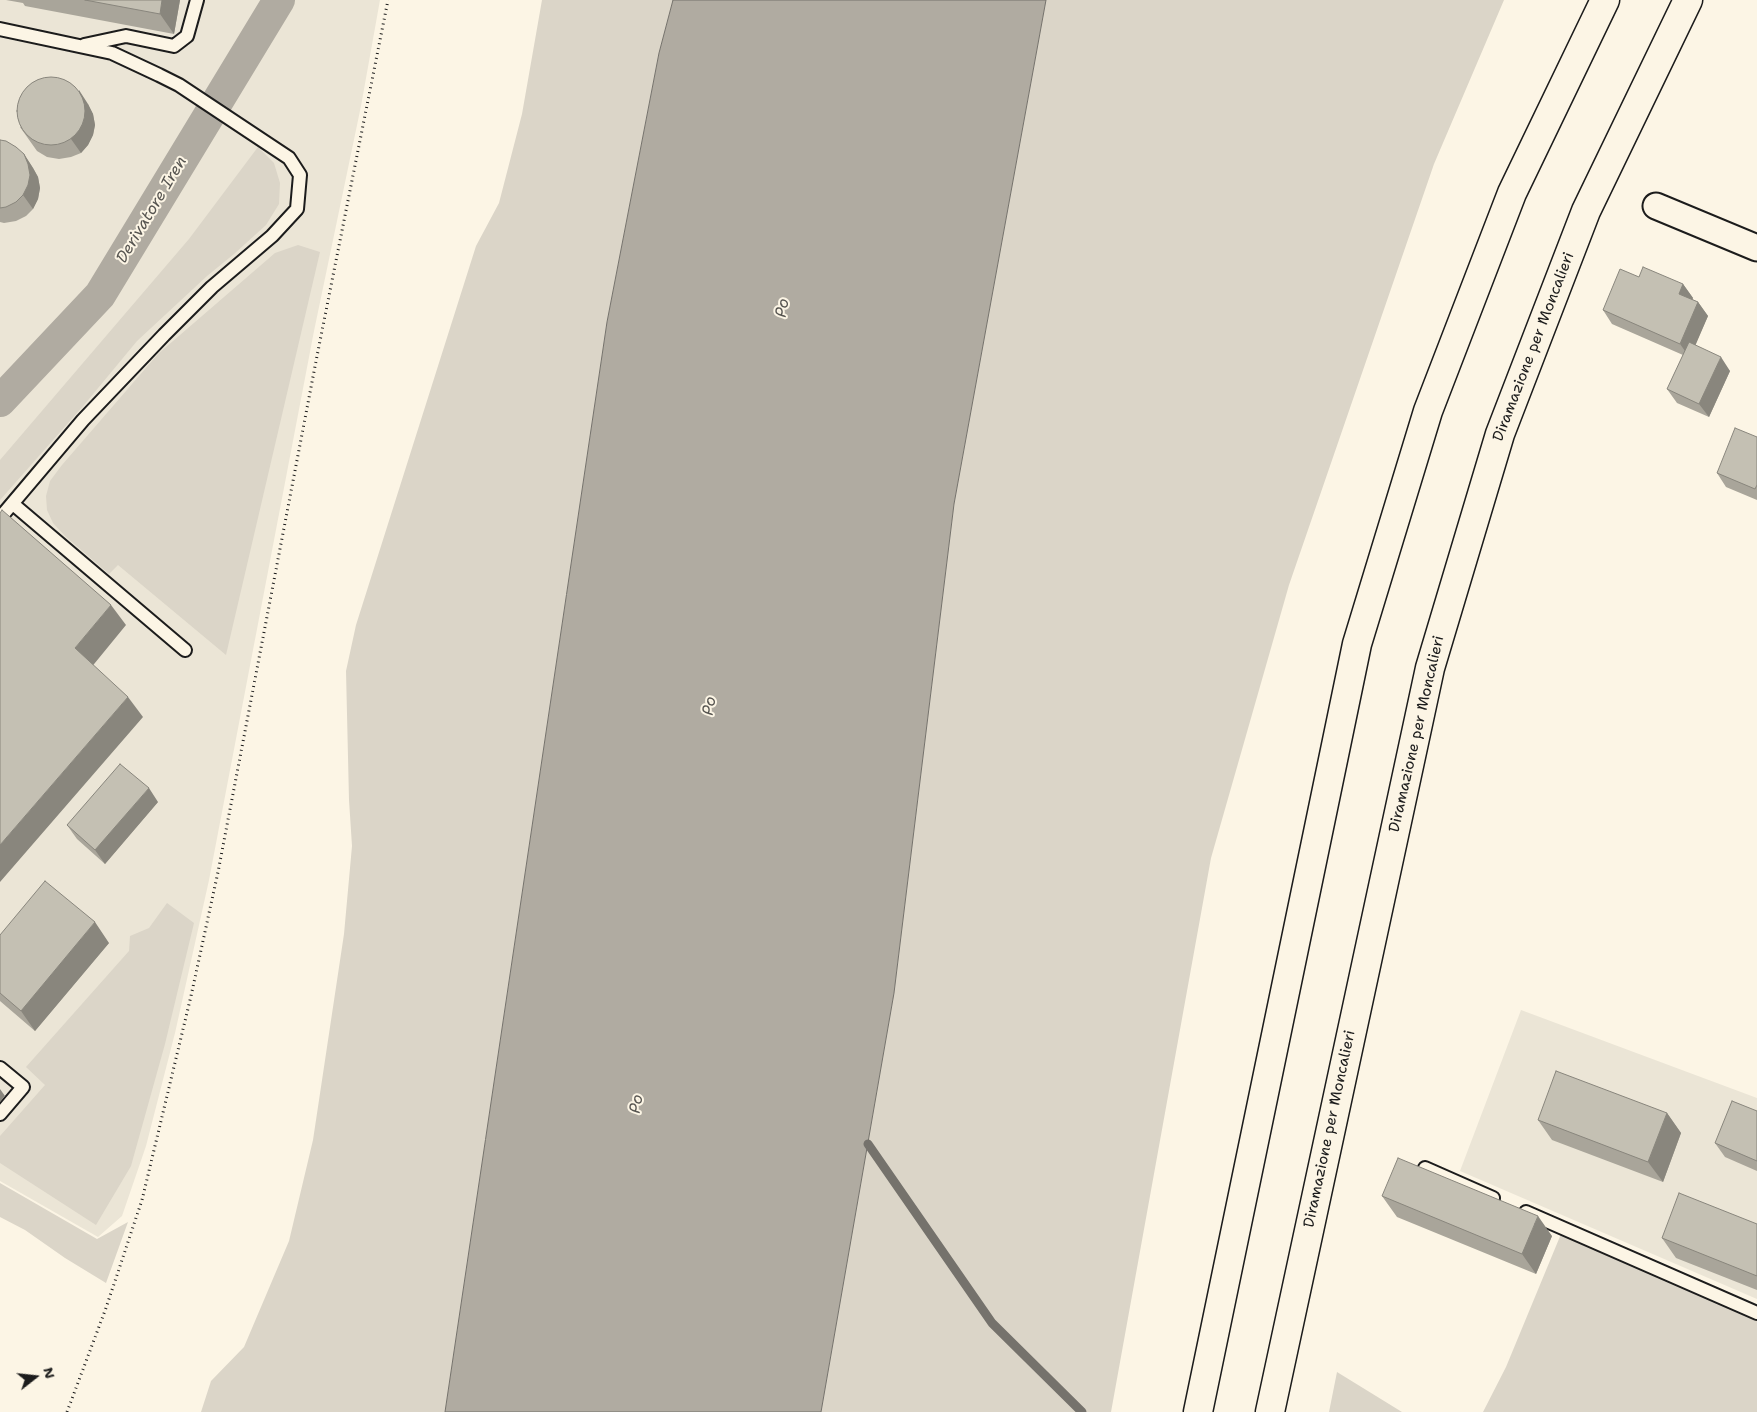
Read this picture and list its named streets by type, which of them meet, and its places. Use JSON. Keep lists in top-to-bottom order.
{
  "streets": {
    "highway": ["Diramazione per Moncalieri"]
  },
  "water": ["Derivatore Iren", "Po"],
  "north": "right"
}
